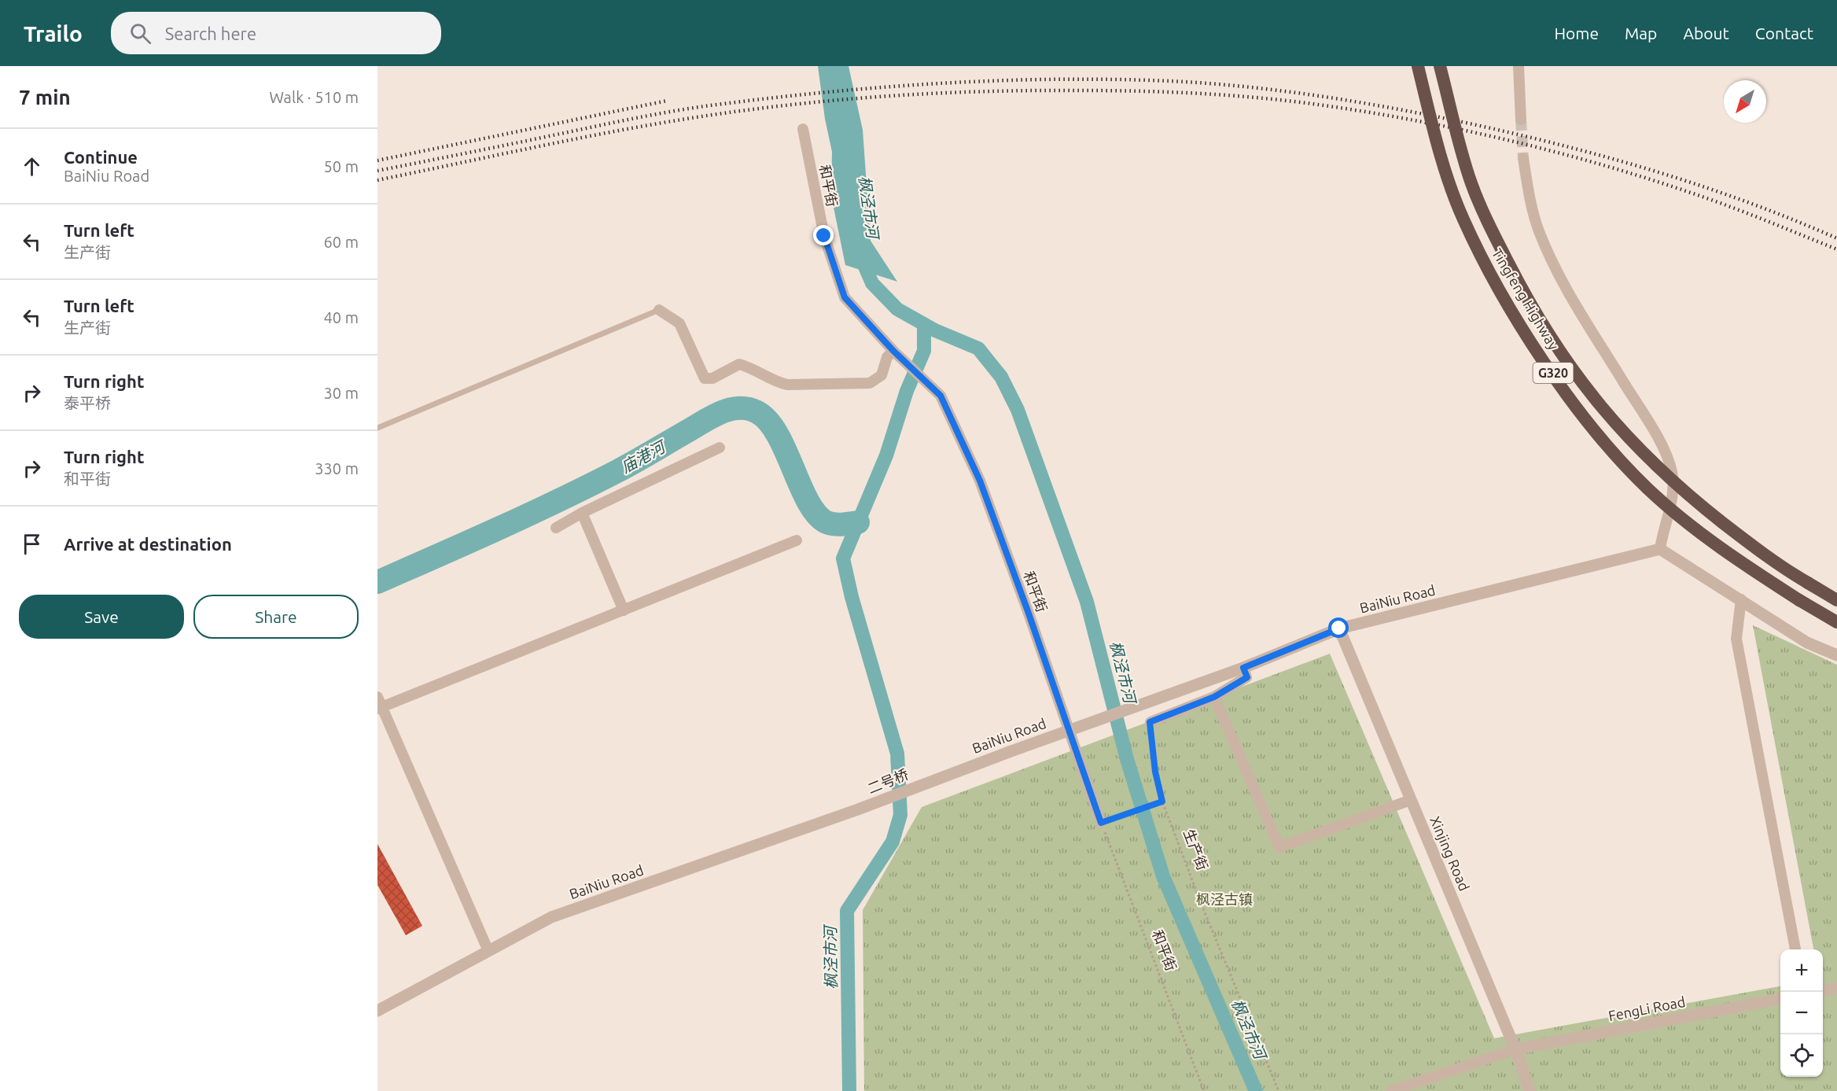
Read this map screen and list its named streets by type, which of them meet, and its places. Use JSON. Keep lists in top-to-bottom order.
{
  "streets": {
    "highway": ["Tingfeng Highway", "G320"],
    "street": [
      "和平街",
      "BaiNiu Road",
      "二号桥",
      "Xinjing Road",
      "FengLi Road"
    ],
    "path": ["生产街"]
  },
  "crossings": [
    ["BaiNiu Road", "二号桥"],
    ["BaiNiu Road", "Xinjing Road"],
    ["Xinjing Road", "FengLi Road"]
  ],
  "water": ["枫泾市河", "庙港河"],
  "parks": ["枫泾古镇"],
  "north": "bottom left",
  "page": {
    "header": "Trailo",
    "search": "Search here",
    "nav": [
      "Home",
      "Map",
      "About",
      "Contact"
    ],
    "heading": ["7 min", "Walk · 510 m"],
    "list": [
      ["Continue", "BaiNiu Road", "50 m"],
      ["Turn left", "生产街", "60 m"],
      ["Turn left", "生产街", "40 m"],
      ["Turn right", "泰平桥", "30 m"],
      ["Turn right", "和平街", "330 m"],
      "Arrive at destination"
    ],
    "buttons": ["Save", "Share"],
    "map_buttons": ["+", "−"]
  }
}
